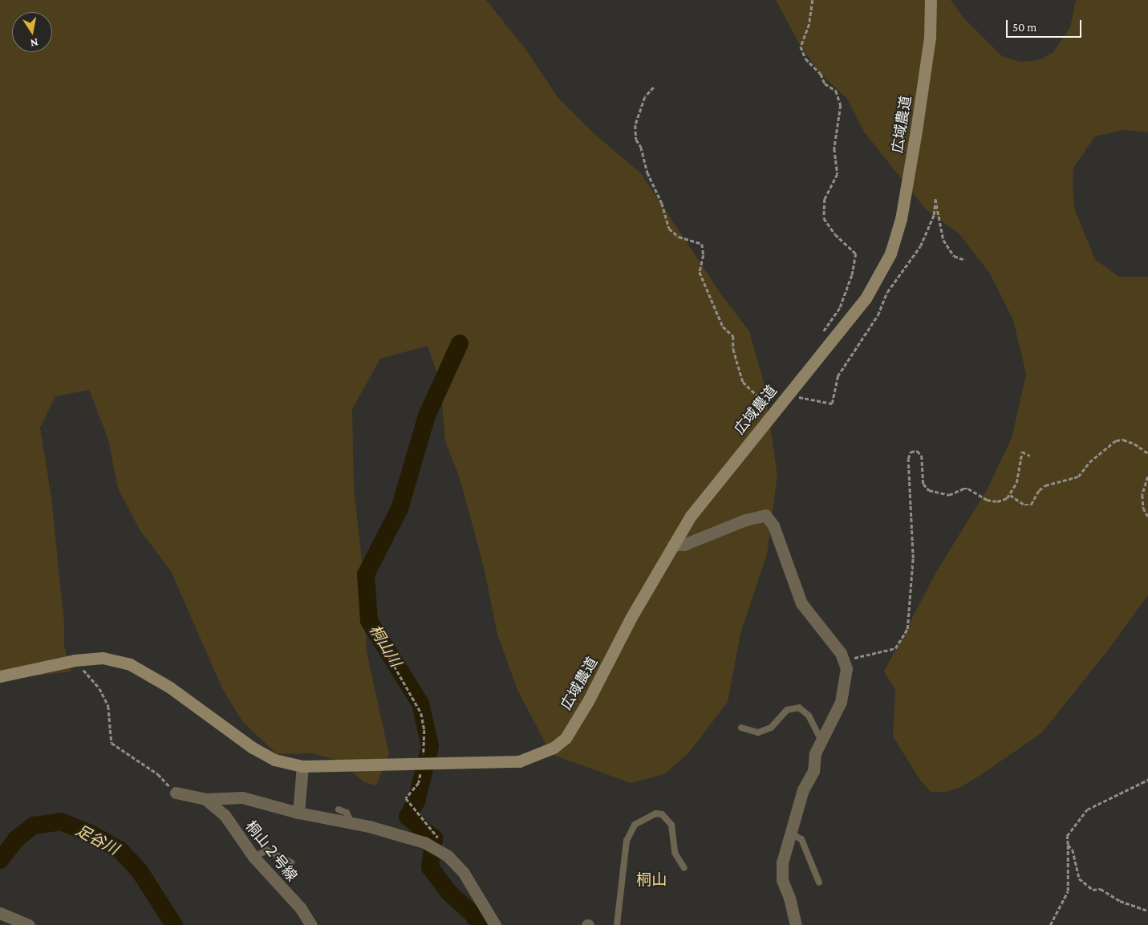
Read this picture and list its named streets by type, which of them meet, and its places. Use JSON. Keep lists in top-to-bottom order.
{
  "streets": {
    "street": ["広域農道", "桐山２号線"]
  },
  "districts": ["桐山"],
  "water": ["桐山川", "足谷川"],
  "scale_bar": "50 m",
  "north": "bottom"
}
